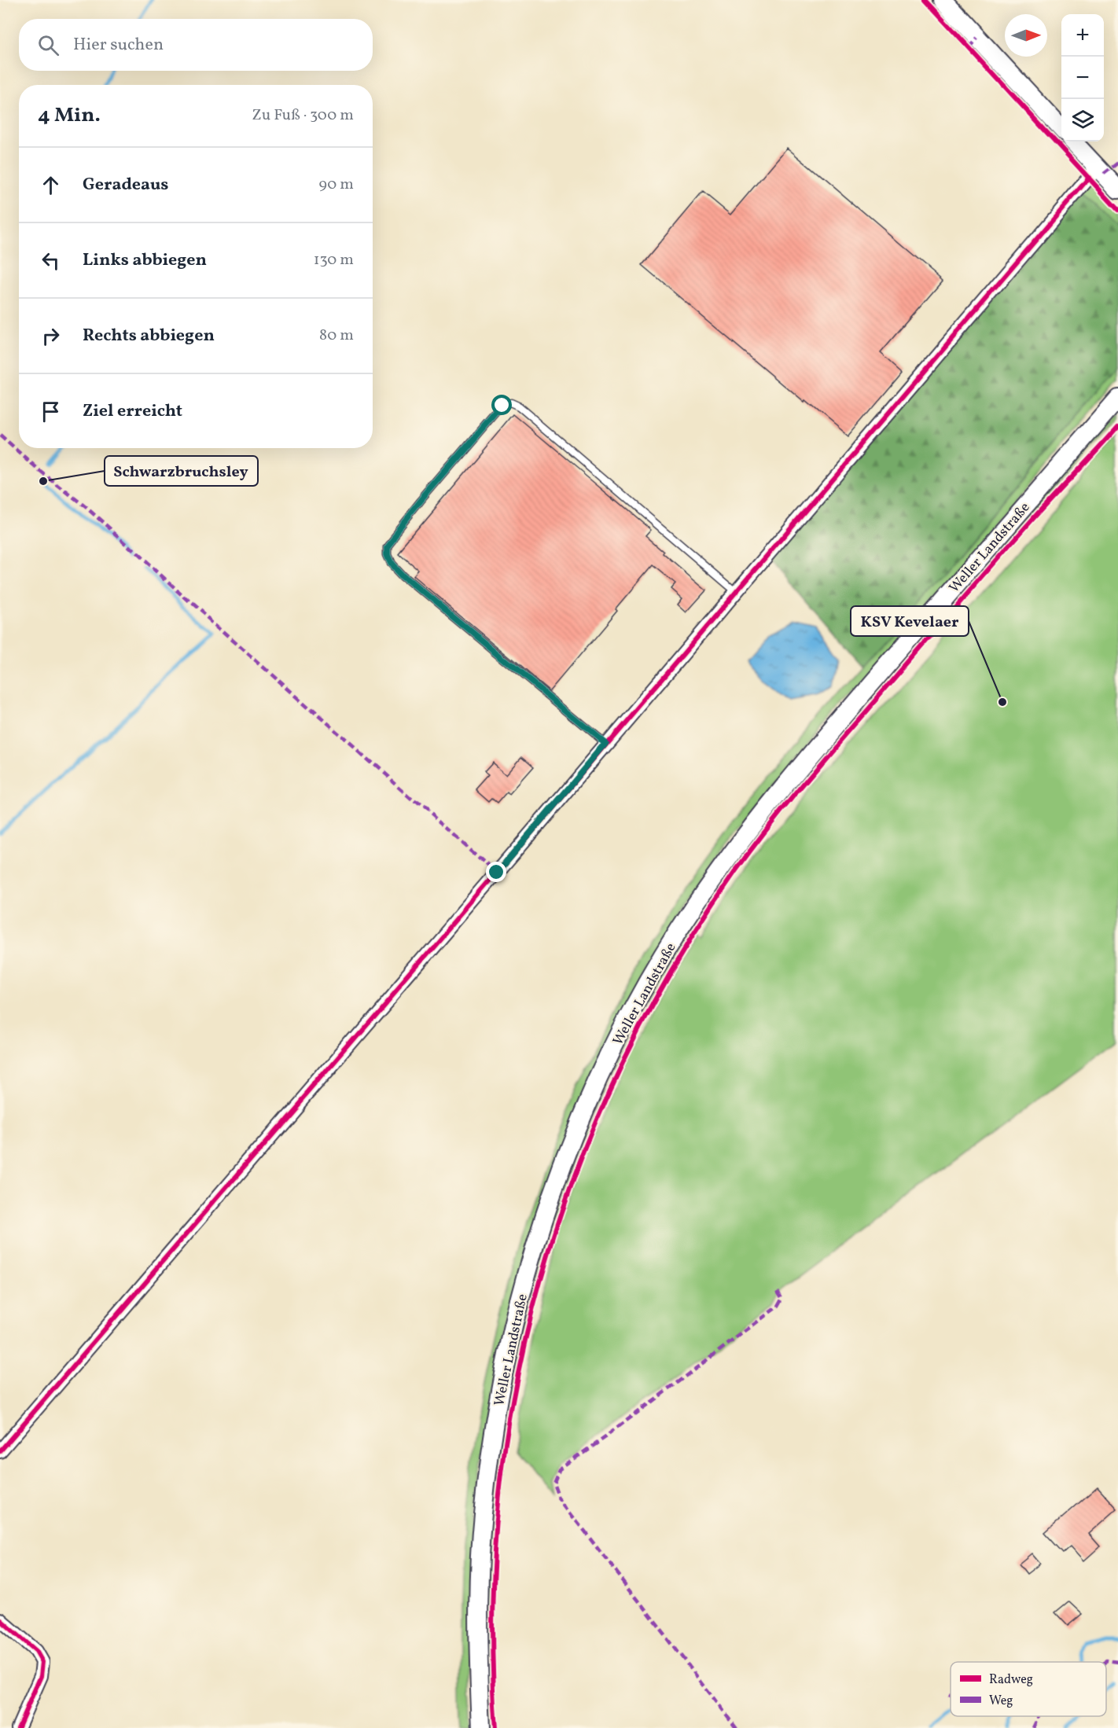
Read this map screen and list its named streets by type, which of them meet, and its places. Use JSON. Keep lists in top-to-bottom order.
{
  "streets": {
    "main road": ["Weller Landstraße"]
  },
  "places": ["Schwarzbruchsley", "KSV Kevelaer"],
  "legend": ["Radweg", "Weg"],
  "north": "right",
  "page": {
    "map_buttons": ["+", "−"],
    "search": "Hier suchen",
    "heading": ["4 Min.", "Zu Fuß · 300 m"],
    "list": [
      ["Geradeaus", "90 m"],
      ["Links abbiegen", "130 m"],
      ["Rechts abbiegen", "80 m"],
      "Ziel erreicht"
    ]
  }
}
